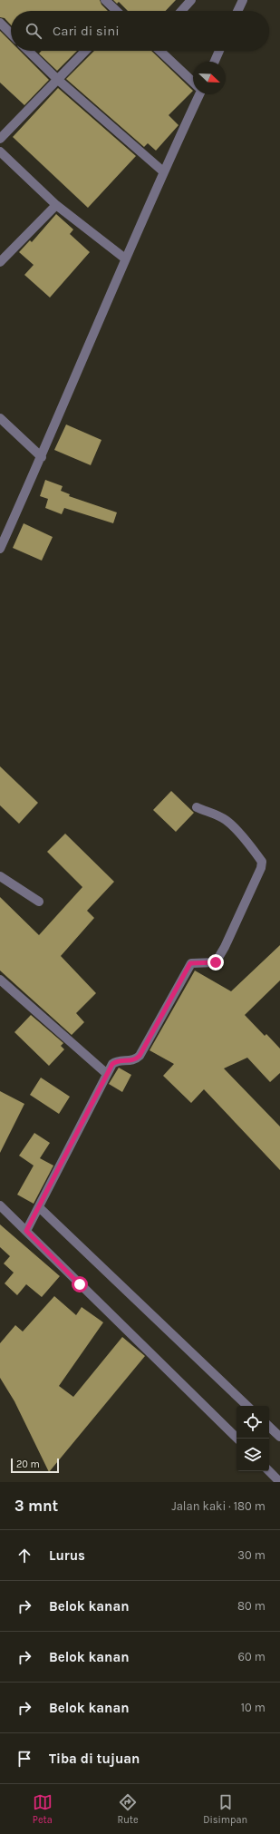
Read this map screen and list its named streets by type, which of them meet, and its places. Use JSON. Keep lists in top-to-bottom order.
{
  "scale_bar": "20 m",
  "north": "bottom right",
  "page": {
    "search": "Cari di sini",
    "scale": "20 m",
    "heading": ["3 mnt", "Jalan kaki · 180 m"],
    "list": [
      ["Lurus", "30 m"],
      ["Belok kanan", "80 m"],
      ["Belok kanan", "60 m"],
      ["Belok kanan", "10 m"],
      "Tiba di tujuan"
    ],
    "nav": ["Peta", "Rute", "Disimpan"]
  }
}
